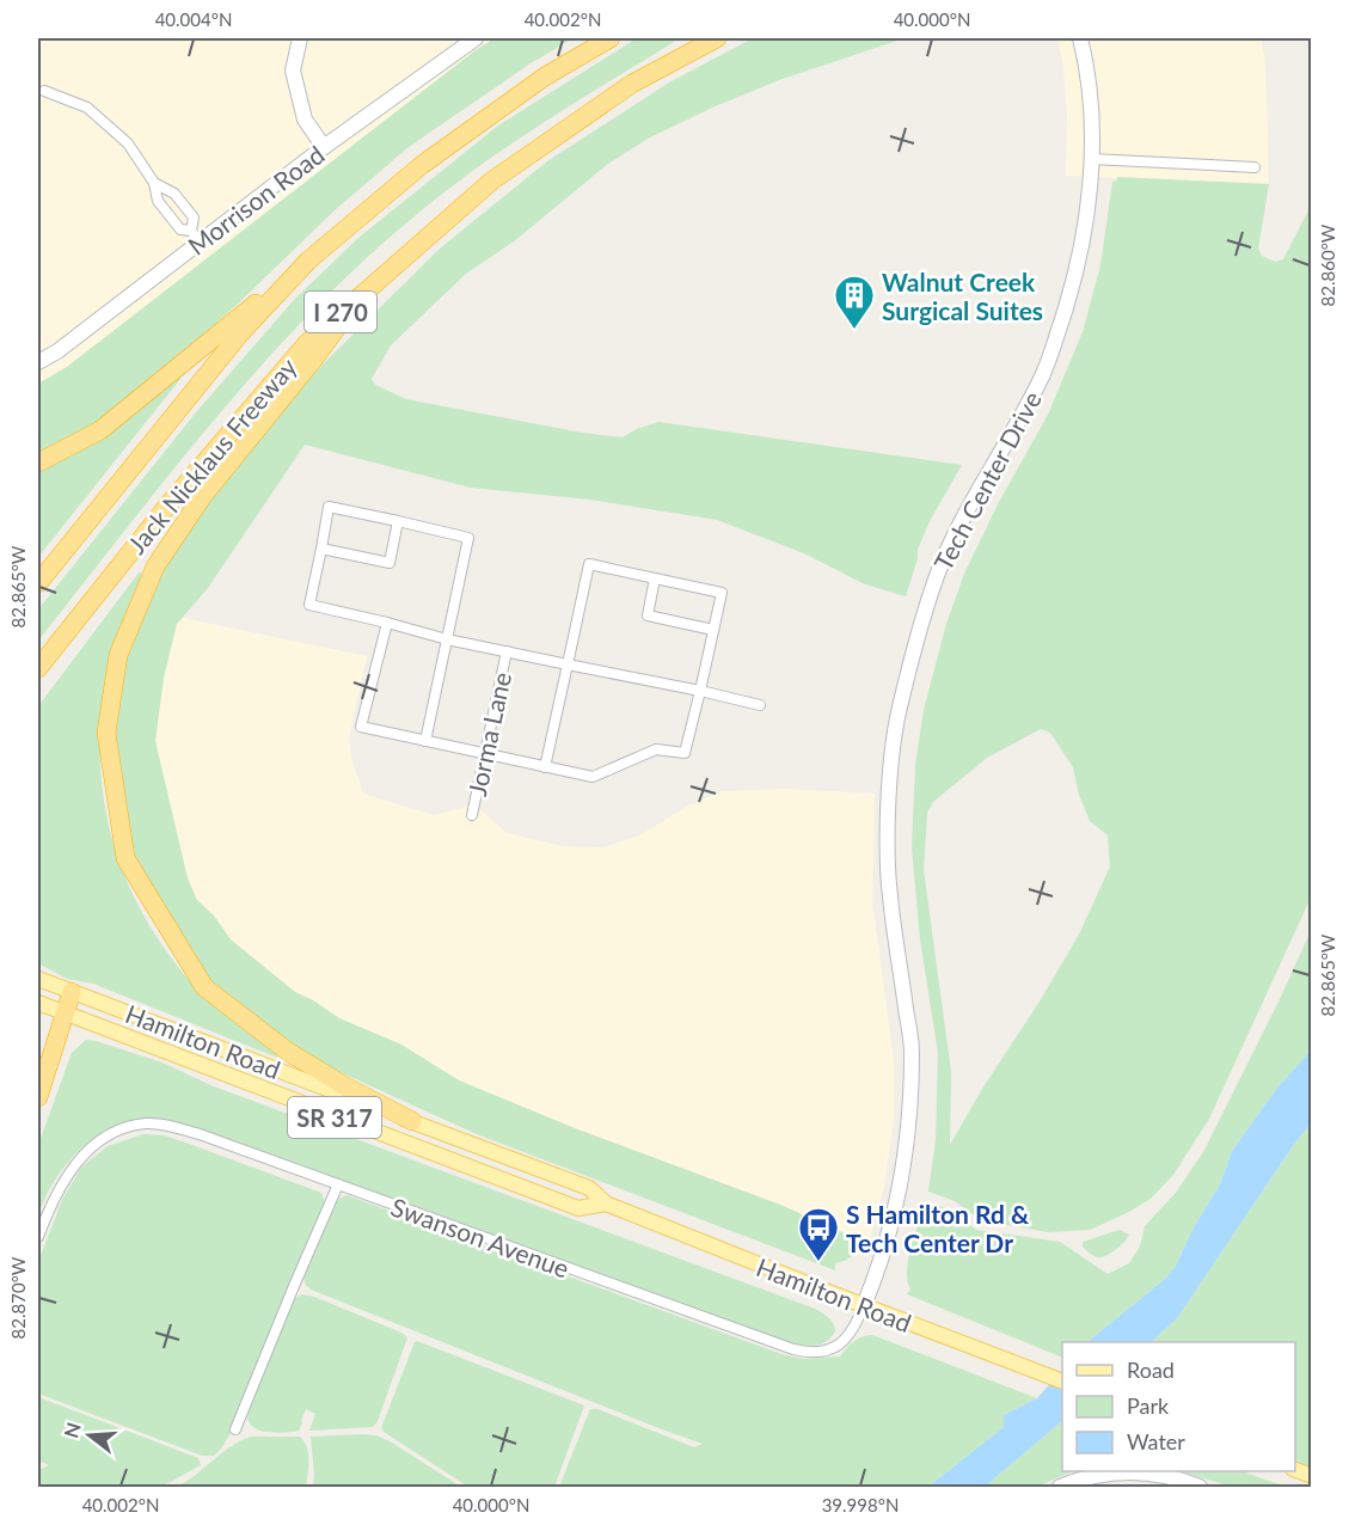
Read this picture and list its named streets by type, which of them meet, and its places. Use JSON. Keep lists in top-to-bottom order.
{
  "streets": {
    "highway": ["I 270", "Jack Nicklaus Freeway"],
    "main road": [
      "Morrison Road",
      "Tech Center Drive",
      "Hamilton Road",
      "SR 317"
    ],
    "street": ["Jorma Lane", "Swanson Avenue"]
  },
  "crossings": [
    ["Tech Center Drive", "Hamilton Road"],
    ["Tech Center Drive", "Swanson Avenue"],
    ["Hamilton Road", "Swanson Avenue"]
  ],
  "places": {
    "building": ["Walnut Creek Surgical Suites"],
    "bus stop": ["S Hamilton Rd & Tech Center Dr"]
  },
  "legend": ["Road", "Park", "Water"],
  "north": "left",
  "coordinates": [
    "40.004°N",
    "40.002°N",
    "40.000°N",
    "82.860°W",
    "82.865°W",
    "82.870°W",
    "39.998°N"
  ]
}
